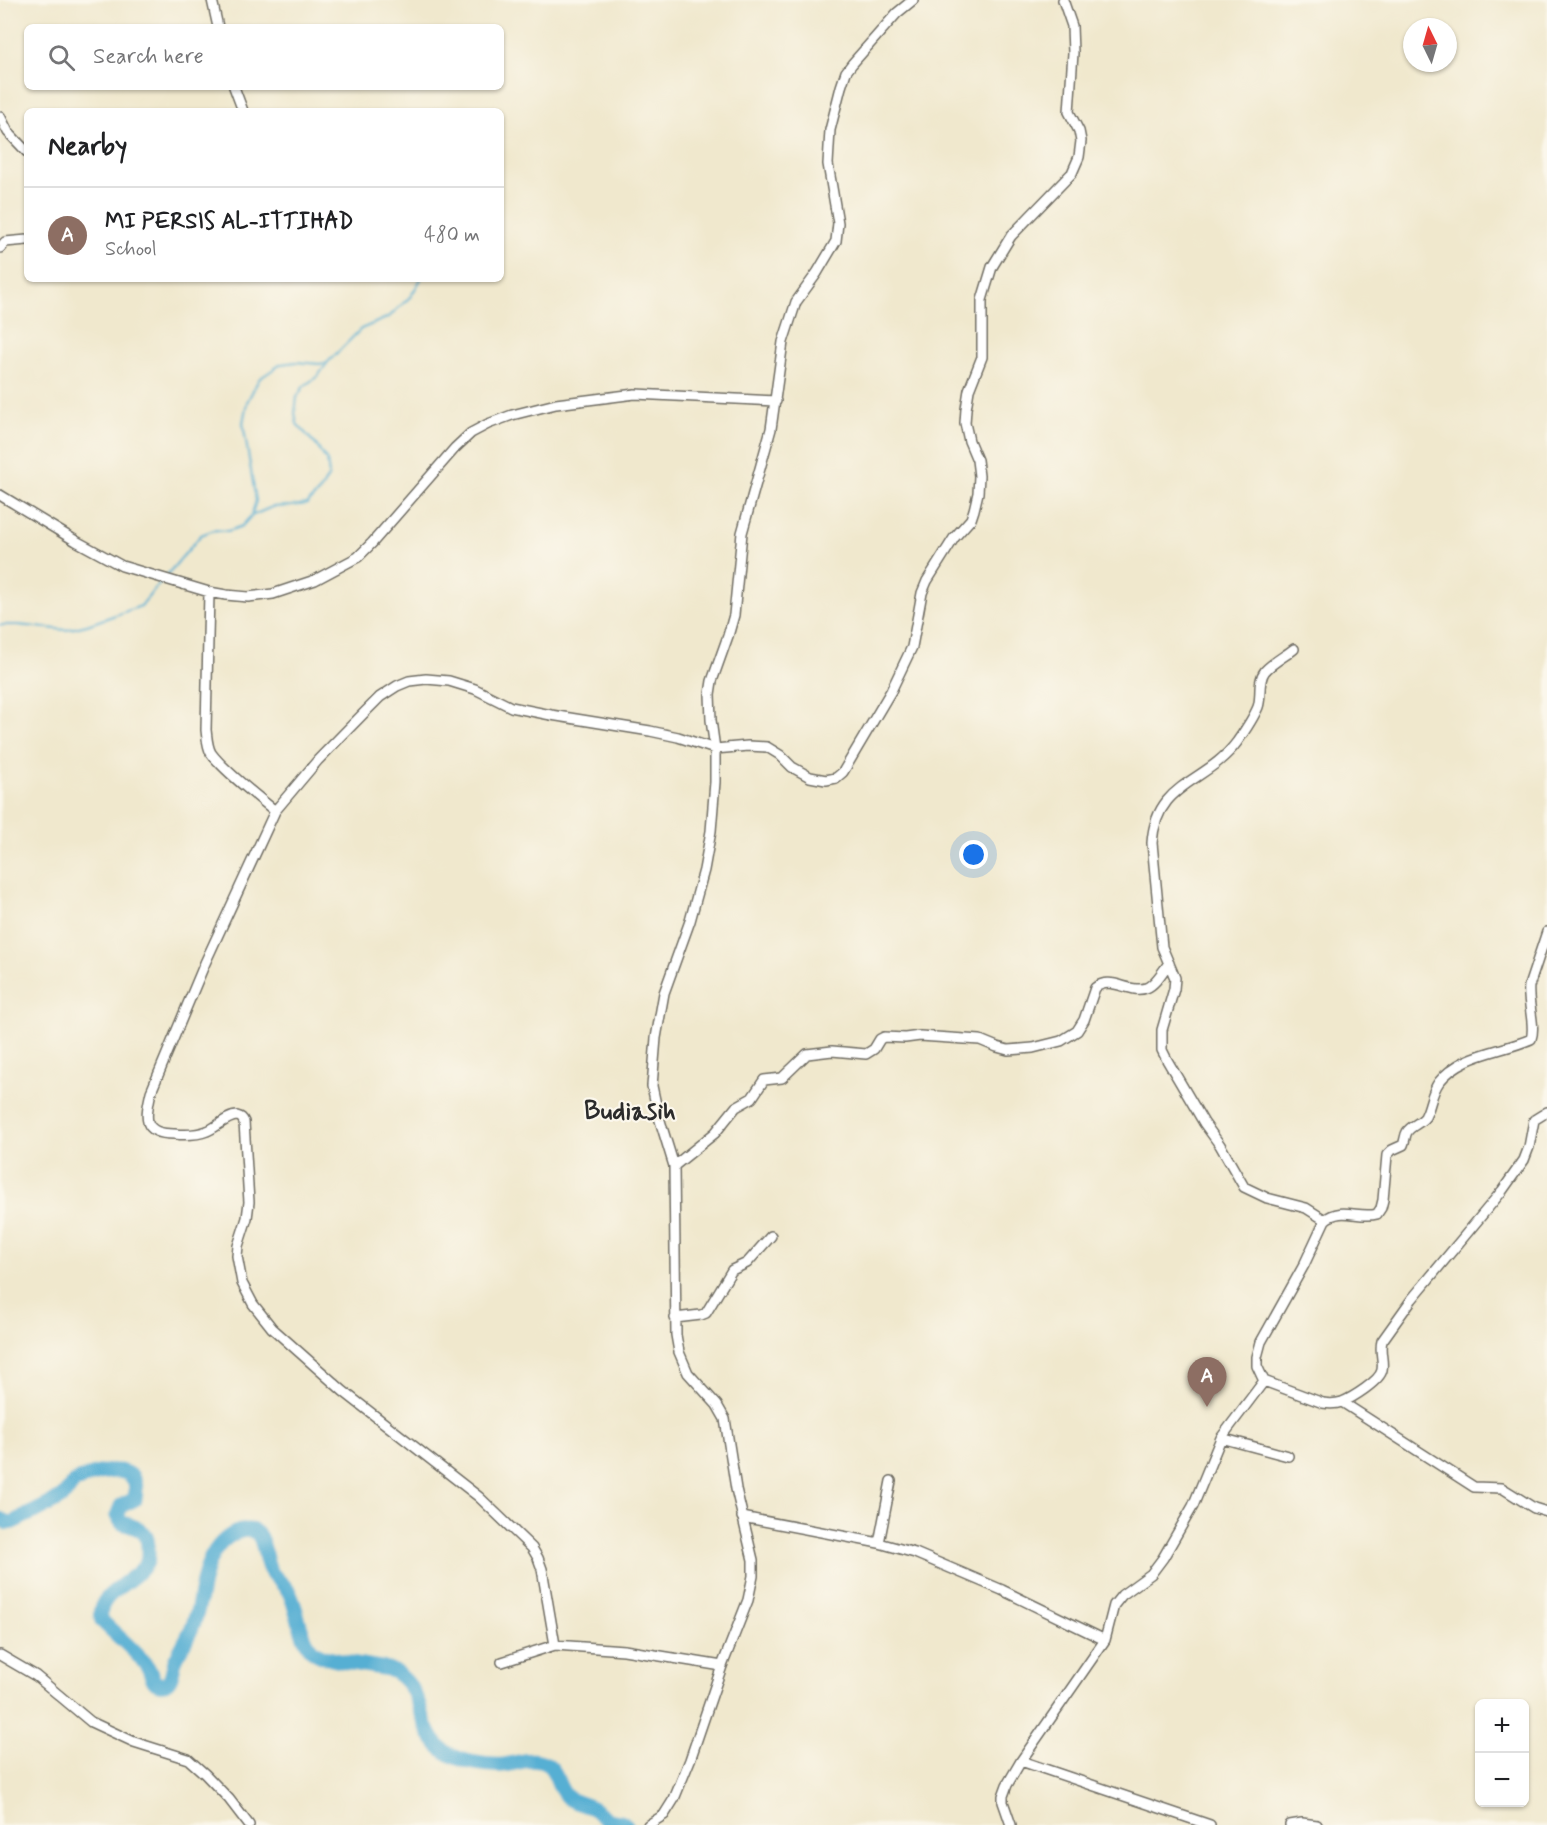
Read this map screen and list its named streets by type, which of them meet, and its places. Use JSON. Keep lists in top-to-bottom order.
{
  "districts": ["Budiasih"],
  "north": "top",
  "page": {
    "search": "Search here",
    "heading": "Nearby",
    "list": [
      {
        "mark": "A",
        "name": "MI PERSIS AL-ITTIHAD",
        "note": "School",
        "value": "480 m"
      }
    ],
    "pins": "A",
    "map_buttons": ["+", "−"]
  }
}
